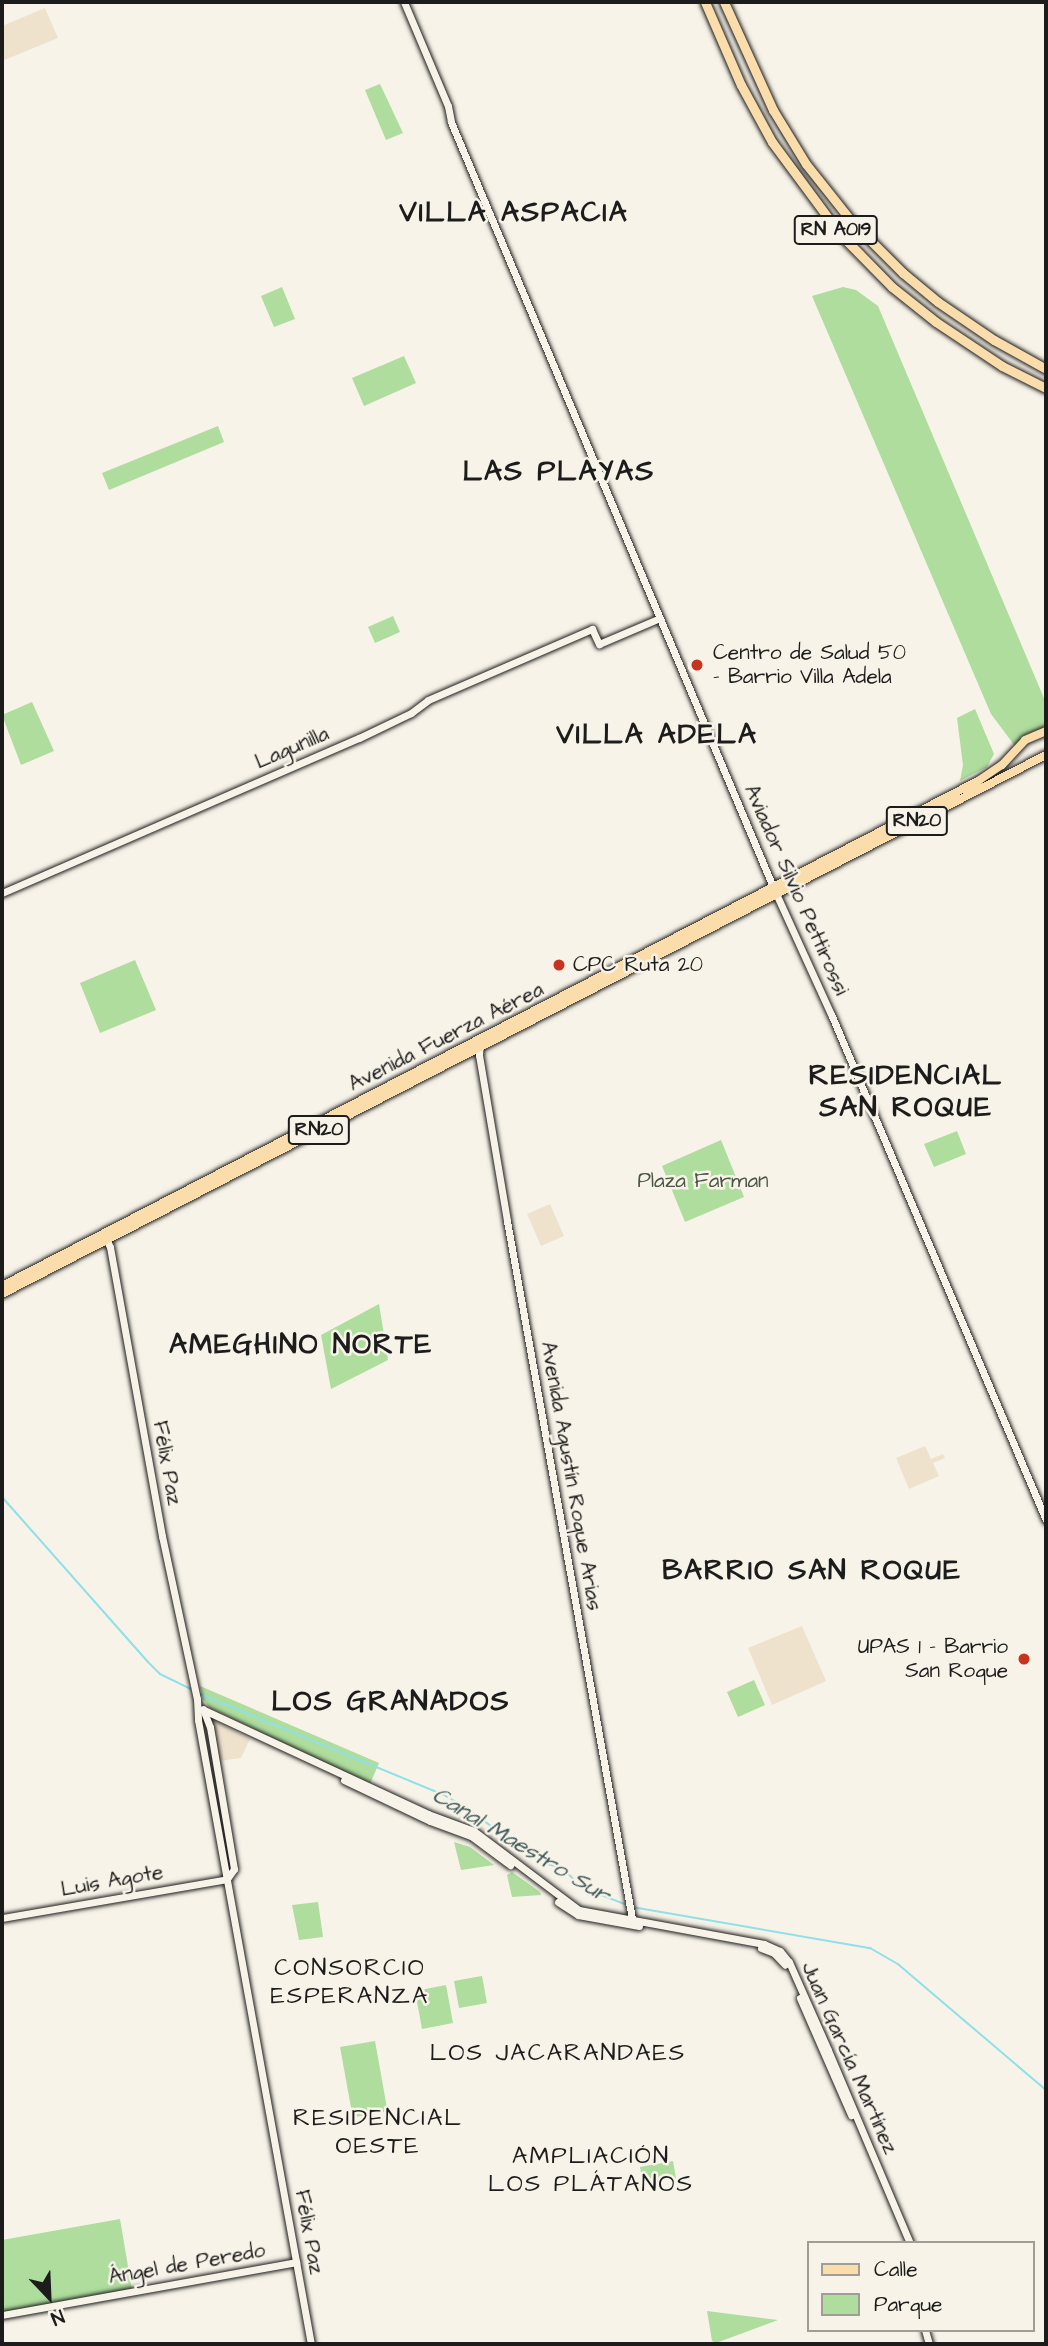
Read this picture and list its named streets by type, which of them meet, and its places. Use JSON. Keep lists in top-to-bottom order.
{
  "streets": {
    "highway": ["RN A019"],
    "main road": [
      "Lagunilla",
      "RN20",
      "Aviador Silvio Pettirossi",
      "Avenida Fuerza Aérea",
      "Félix Paz",
      "Avenida Agustín Roque Arias",
      "Luis Agote",
      "Juan García Martínez",
      "Ángel de Peredo"
    ]
  },
  "crossings": [
    ["Lagunilla", "Aviador Silvio Pettirossi"],
    ["Aviador Silvio Pettirossi", "Avenida Fuerza Aérea"],
    ["Avenida Fuerza Aérea", "Félix Paz"],
    ["Avenida Fuerza Aérea", "Avenida Agustín Roque Arias"],
    ["Félix Paz", "Luis Agote"],
    ["Félix Paz", "Ángel de Peredo"],
    ["Avenida Agustín Roque Arias", "Juan García Martínez"]
  ],
  "districts": [
    "VILLA ASPACIA",
    "LAS PLAYAS",
    "VILLA ADELA",
    "RESIDENCIAL SAN ROQUE",
    "AMEGHINO NORTE",
    "BARRIO SAN ROQUE",
    "LOS GRANADOS",
    "CONSORCIO ESPERANZA",
    "LOS JACARANDAES",
    "RESIDENCIAL OESTE",
    "AMPLIACIÓN LOS PLÁTANOS"
  ],
  "water": ["Canal Maestro Sur"],
  "parks": ["Plaza Farman"],
  "places": ["Centro de Salud 50 - Barrio Villa Adela", "CPC Ruta 20", "UPAS 1 - Barrio San Roque"],
  "legend": ["Calle", "Parque"],
  "north": "bottom right"
}
